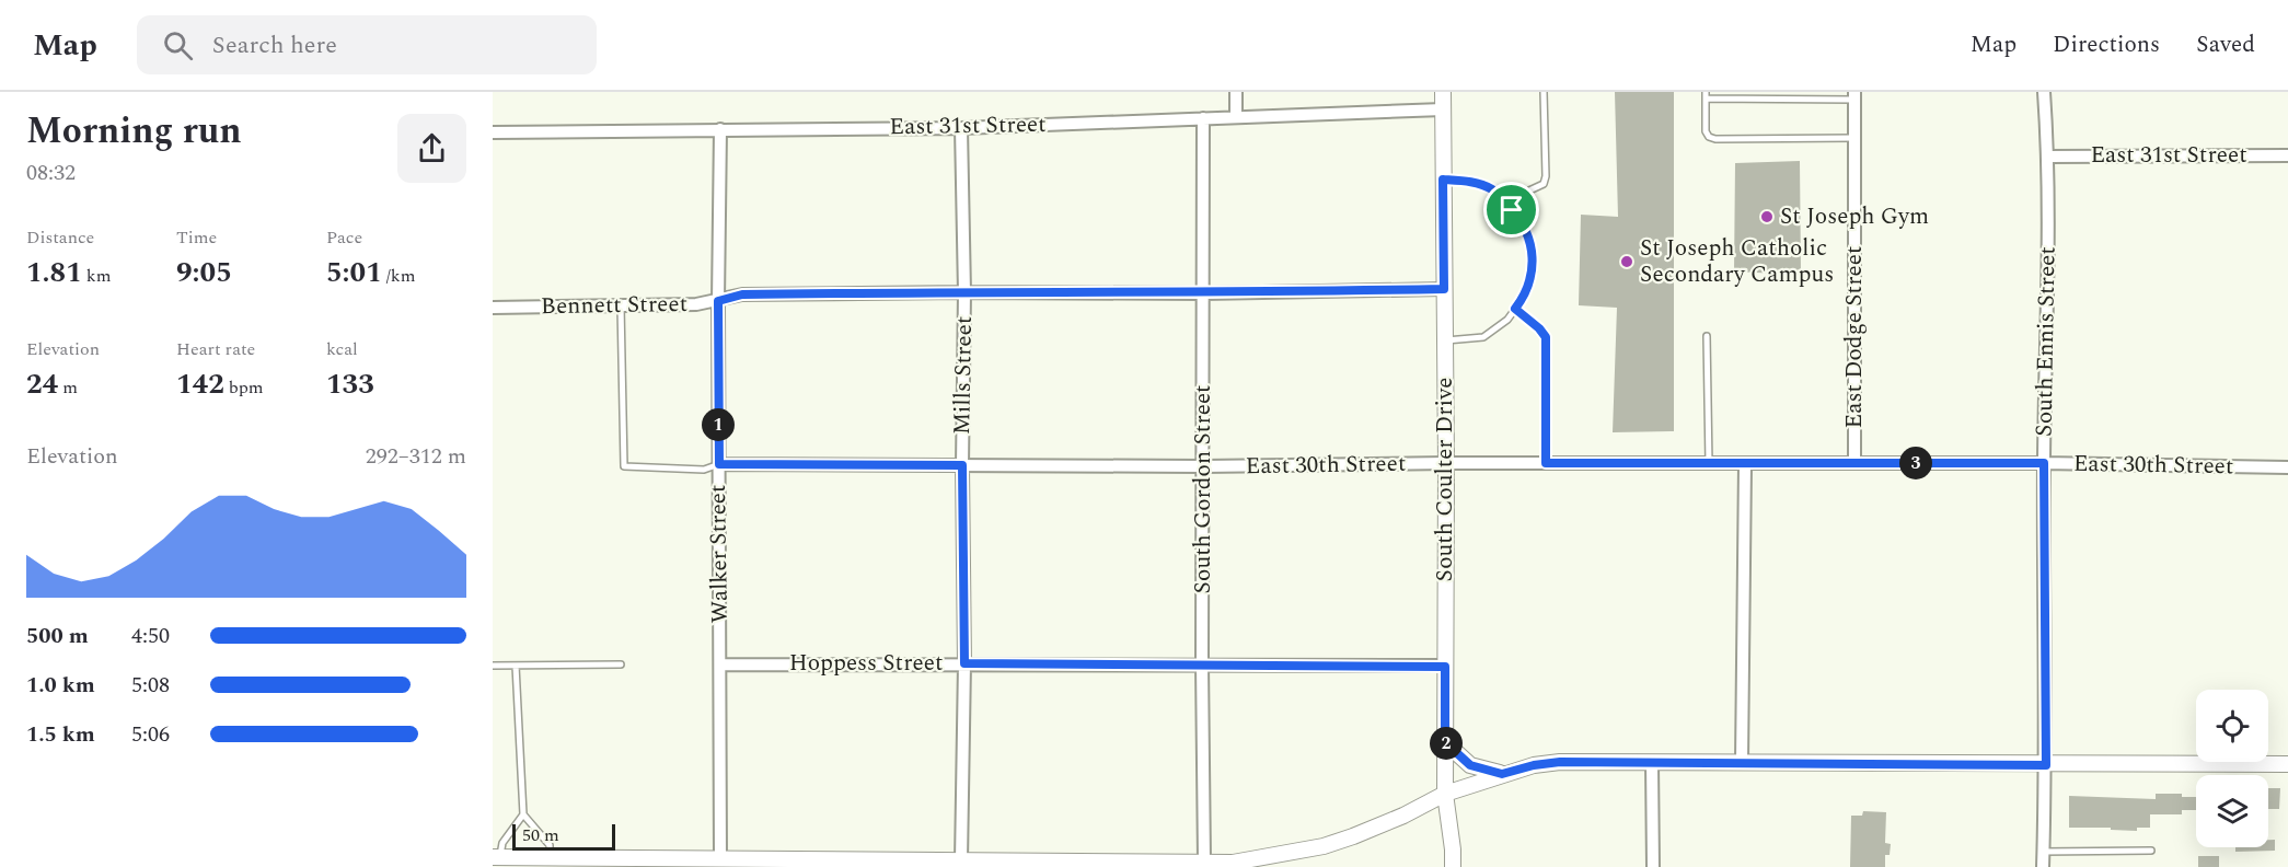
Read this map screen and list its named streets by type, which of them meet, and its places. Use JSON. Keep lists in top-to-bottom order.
{
  "streets": {
    "main road": ["South Coulter Drive"],
    "street": [
      "East 31st Street",
      "Bennett Street",
      "East Dodge Street",
      "South Ennis Street",
      "Mills Street",
      "East 30th Street",
      "South Gordon Street",
      "Walker Street",
      "Hoppess Street"
    ]
  },
  "crossings": [
    ["East 31st Street", "South Ennis Street"],
    ["East 31st Street", "Mills Street"],
    ["East 31st Street", "South Coulter Drive"],
    ["East 31st Street", "South Gordon Street"],
    ["East 31st Street", "Walker Street"],
    ["Bennett Street", "Mills Street"],
    ["Bennett Street", "South Coulter Drive"],
    ["Bennett Street", "South Gordon Street"],
    ["Bennett Street", "Walker Street"],
    ["East Dodge Street", "East 30th Street"],
    ["South Ennis Street", "East 30th Street"],
    ["Mills Street", "East 30th Street"],
    ["Mills Street", "Hoppess Street"],
    ["East 30th Street", "South Coulter Drive"],
    ["East 30th Street", "South Gordon Street"],
    ["East 30th Street", "Walker Street"],
    ["South Coulter Drive", "Hoppess Street"],
    ["South Gordon Street", "Hoppess Street"],
    ["Walker Street", "Hoppess Street"]
  ],
  "places": ["St Joseph Gym", "St Joseph Catholic Secondary Campus"],
  "scale_bar": "50 m",
  "page": {
    "header": "Map",
    "search": "Search here",
    "nav": ["Map", "Directions", "Saved"],
    "heading": ["Morning run", "08:32"],
    "stats": [
      ["Distance", "1.81 km"],
      ["Time", "9:05"],
      ["Pace", "5:01 /km"],
      ["Elevation", "24 m"],
      ["Heart rate", "142 bpm"],
      ["kcal", "133"]
    ],
    "pins": ["1", "3", "2"],
    "chart": ["Elevation", "292–312 m"],
    "list": [
      {
        "name": "500 m",
        "note": "4:50"
      },
      {
        "name": "1.0 km",
        "note": "5:08"
      },
      {
        "name": "1.5 km",
        "note": "5:06"
      }
    ],
    "scale": "50 m"
  }
}
